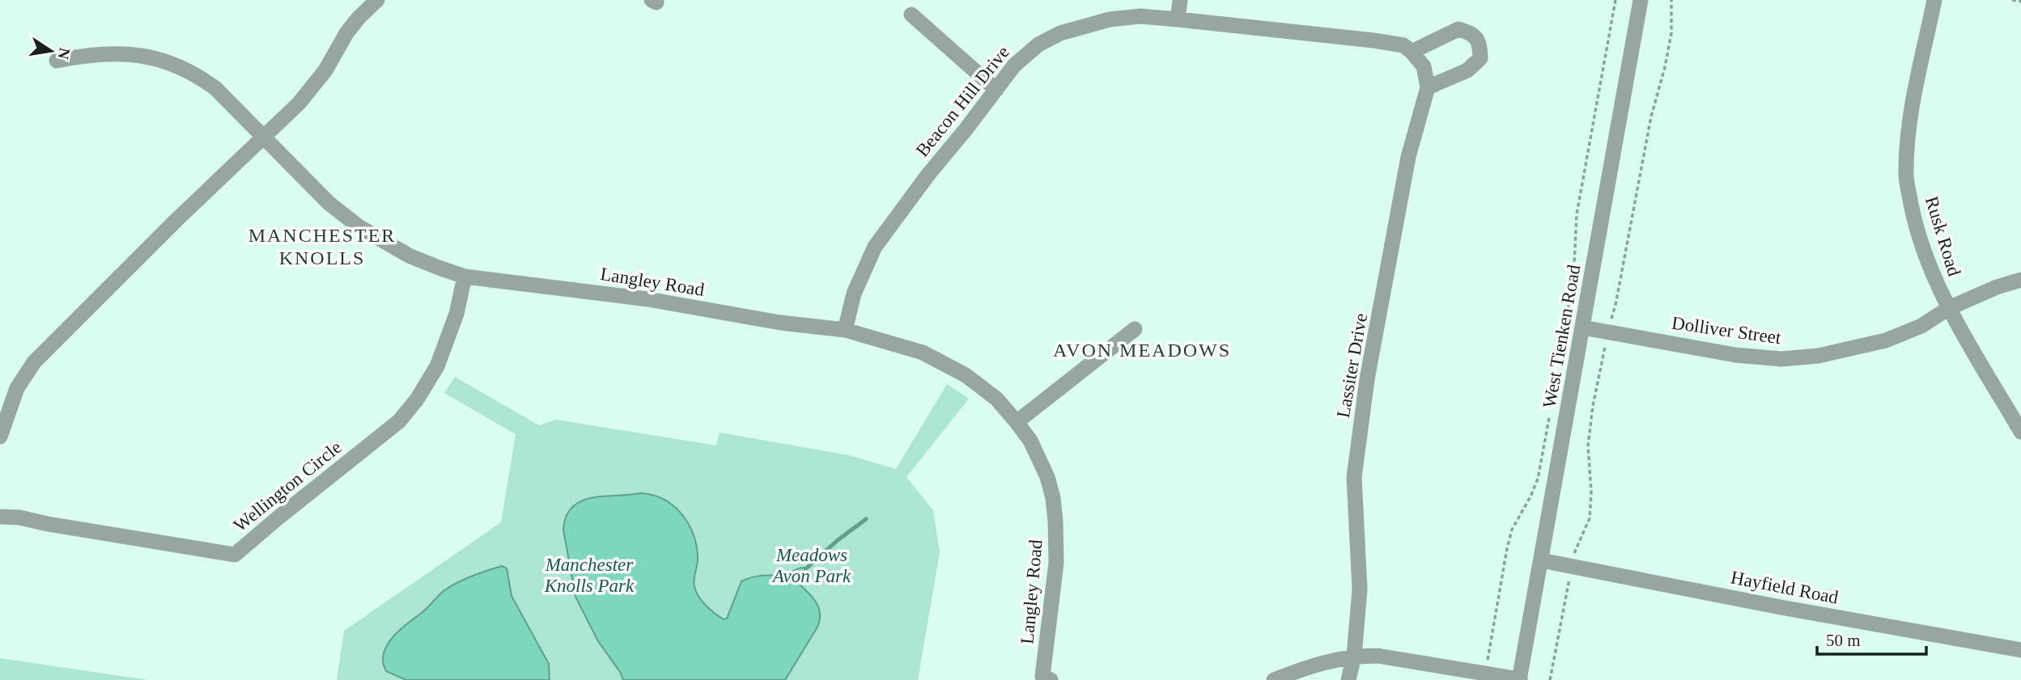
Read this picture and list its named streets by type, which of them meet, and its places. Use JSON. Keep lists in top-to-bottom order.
{
  "streets": {
    "street": [
      "Beacon Hill Drive",
      "Rusk Road",
      "Langley Road",
      "Dolliver Street",
      "West Tienken Road",
      "Lassiter Drive",
      "Wellington Circle",
      "Hayfield Road"
    ]
  },
  "crossings": [
    ["Beacon Hill Drive", "Langley Road"],
    ["Rusk Road", "Dolliver Street"],
    ["Langley Road", "Wellington Circle"],
    ["Dolliver Street", "West Tienken Road"],
    ["West Tienken Road", "Hayfield Road"]
  ],
  "districts": ["MANCHESTER KNOLLS", "AVON MEADOWS"],
  "parks": ["Meadows Avon Park", "Manchester Knolls Park"],
  "scale_bar": "50 m",
  "north": "right"
}
